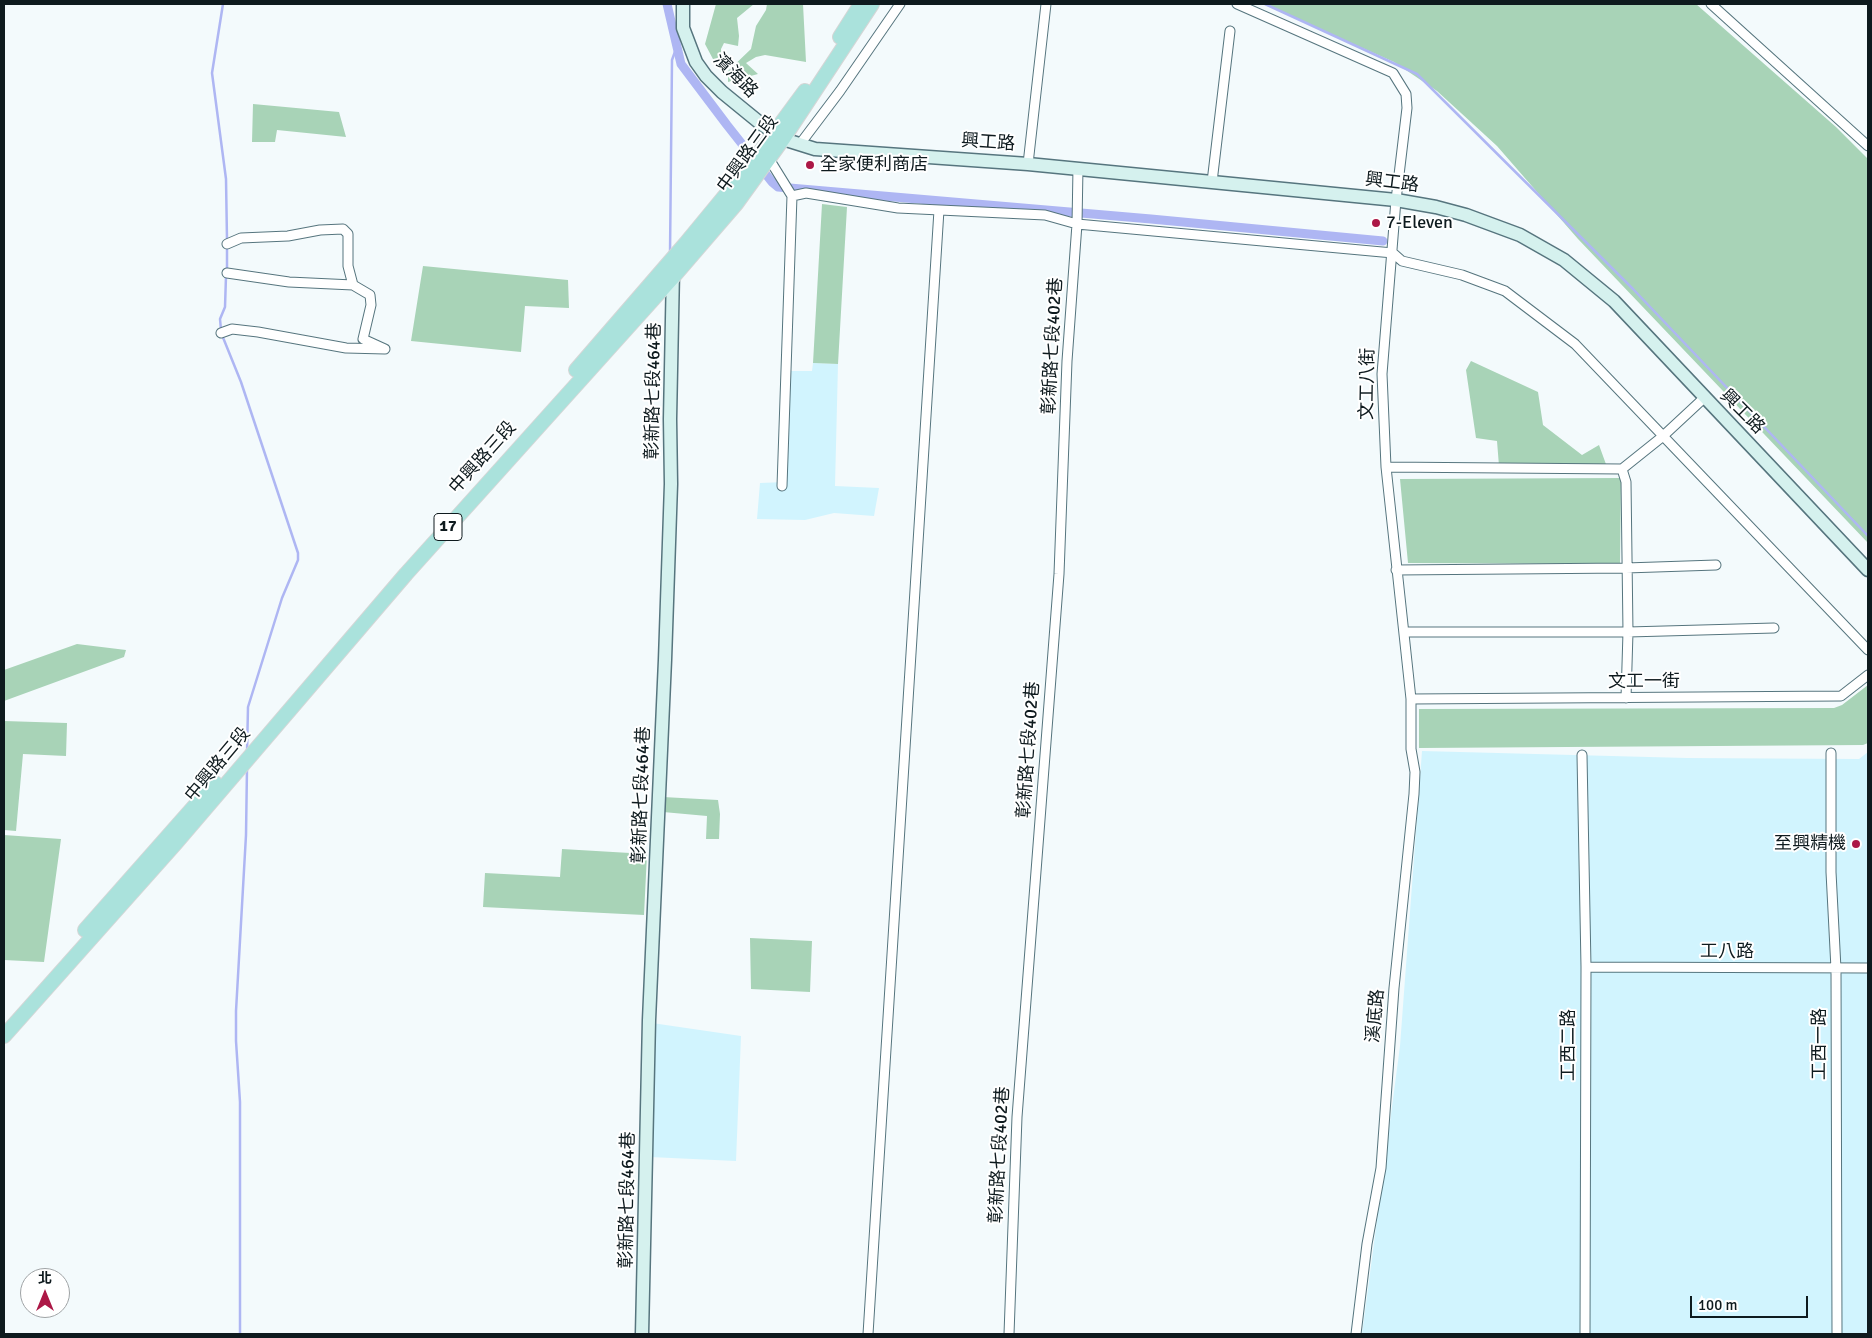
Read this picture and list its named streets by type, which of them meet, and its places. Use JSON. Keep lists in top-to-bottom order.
{
  "streets": {
    "main road": ["中興路三段", "17"],
    "street": [
      "濱海路",
      "興工路",
      "彰新路七段402巷",
      "文工八街",
      "彰新路七段464巷",
      "文工一街",
      "工八路",
      "溪底路",
      "工西一路",
      "工西二路"
    ]
  },
  "crossings": [
    ["濱海路", "興工路"],
    ["濱海路", "中興路三段"],
    ["興工路", "中興路三段"],
    ["興工路", "彰新路七段402巷"],
    ["興工路", "文工八街"],
    ["中興路三段", "彰新路七段464巷"],
    ["文工八街", "文工一街"],
    ["文工八街", "溪底路"],
    ["文工一街", "溪底路"],
    ["工八路", "工西一路"],
    ["工八路", "工西二路"]
  ],
  "places": ["全家便利商店", "7-Eleven", "至興精機"],
  "scale_bar": "100 m",
  "north": "top"
}
